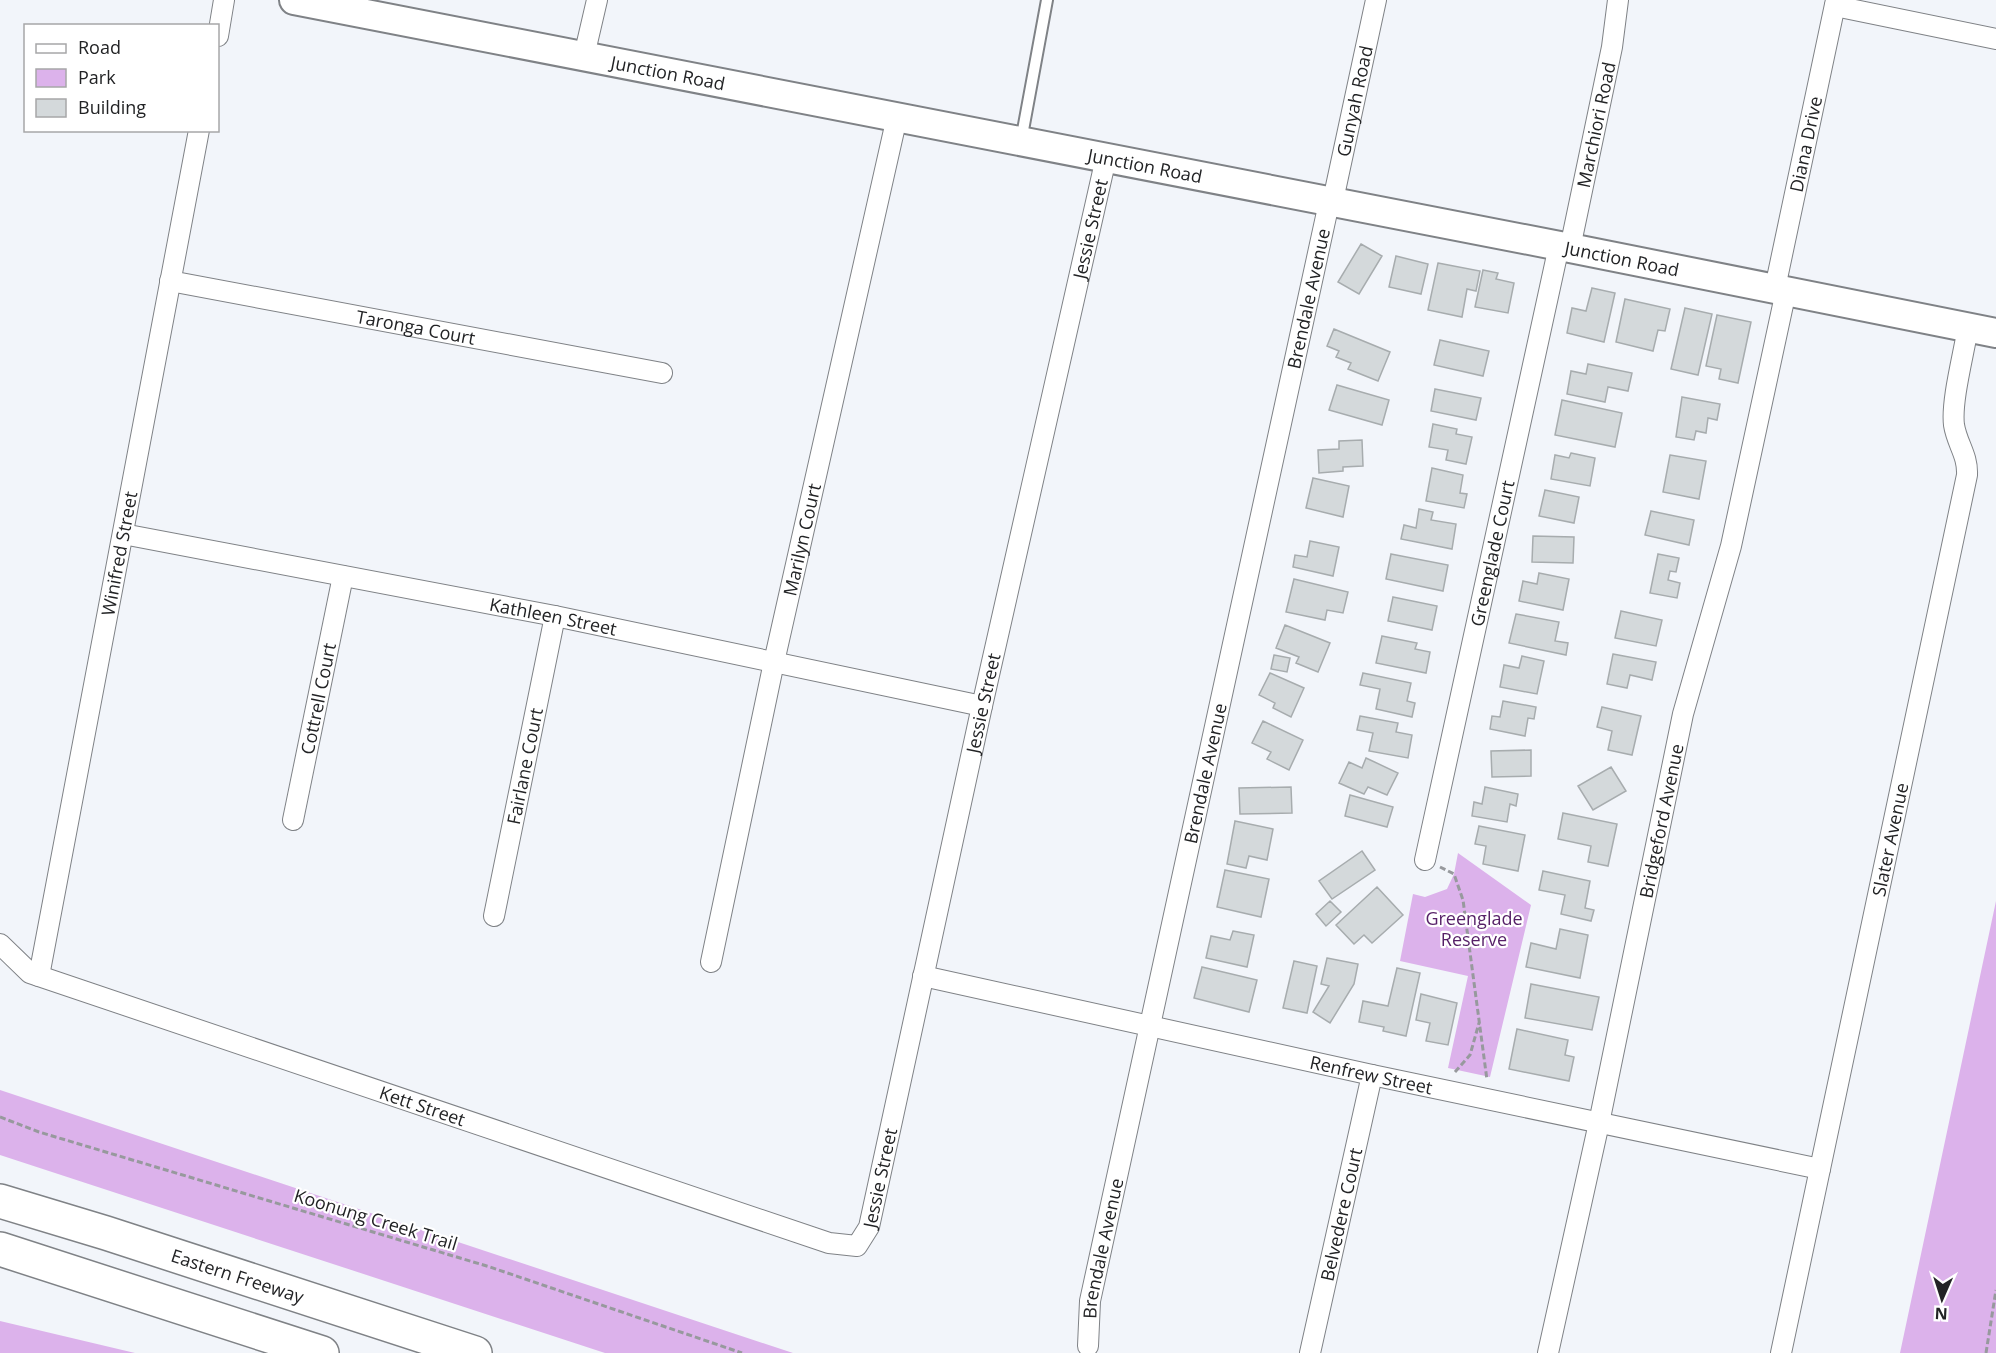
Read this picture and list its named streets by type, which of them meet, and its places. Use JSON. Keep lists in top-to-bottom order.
{
  "streets": {
    "highway": ["Eastern Freeway"],
    "street": [
      "Junction Road",
      "Gunyah Road",
      "Marchiori Road",
      "Diana Drive",
      "Jessie Street",
      "Brendale Avenue",
      "Taronga Court",
      "Marilyn Court",
      "Winifred Street",
      "Greenglade Court",
      "Kathleen Street",
      "Cottrell Court",
      "Fairlane Court",
      "Bridgeford Avenue",
      "Slater Avenue",
      "Renfrew Street",
      "Kett Street",
      "Belvedere Court"
    ],
    "path": ["Koonung Creek Trail"]
  },
  "crossings": [
    ["Junction Road", "Gunyah Road"],
    ["Junction Road", "Marchiori Road"],
    ["Junction Road", "Diana Drive"],
    ["Junction Road", "Jessie Street"],
    ["Junction Road", "Brendale Avenue"],
    ["Junction Road", "Marilyn Court"],
    ["Junction Road", "Greenglade Court"],
    ["Junction Road", "Bridgeford Avenue"],
    ["Junction Road", "Slater Avenue"],
    ["Gunyah Road", "Brendale Avenue"],
    ["Marchiori Road", "Greenglade Court"],
    ["Diana Drive", "Bridgeford Avenue"],
    ["Jessie Street", "Kathleen Street"],
    ["Jessie Street", "Renfrew Street"],
    ["Jessie Street", "Kett Street"],
    ["Brendale Avenue", "Renfrew Street"],
    ["Taronga Court", "Winifred Street"],
    ["Marilyn Court", "Kathleen Street"],
    ["Winifred Street", "Kathleen Street"],
    ["Winifred Street", "Kett Street"],
    ["Kathleen Street", "Cottrell Court"],
    ["Kathleen Street", "Fairlane Court"],
    ["Bridgeford Avenue", "Renfrew Street"],
    ["Slater Avenue", "Renfrew Street"],
    ["Renfrew Street", "Belvedere Court"]
  ],
  "parks": ["Greenglade Reserve"],
  "legend": ["Road", "Park", "Building"],
  "north": "bottom"
}
